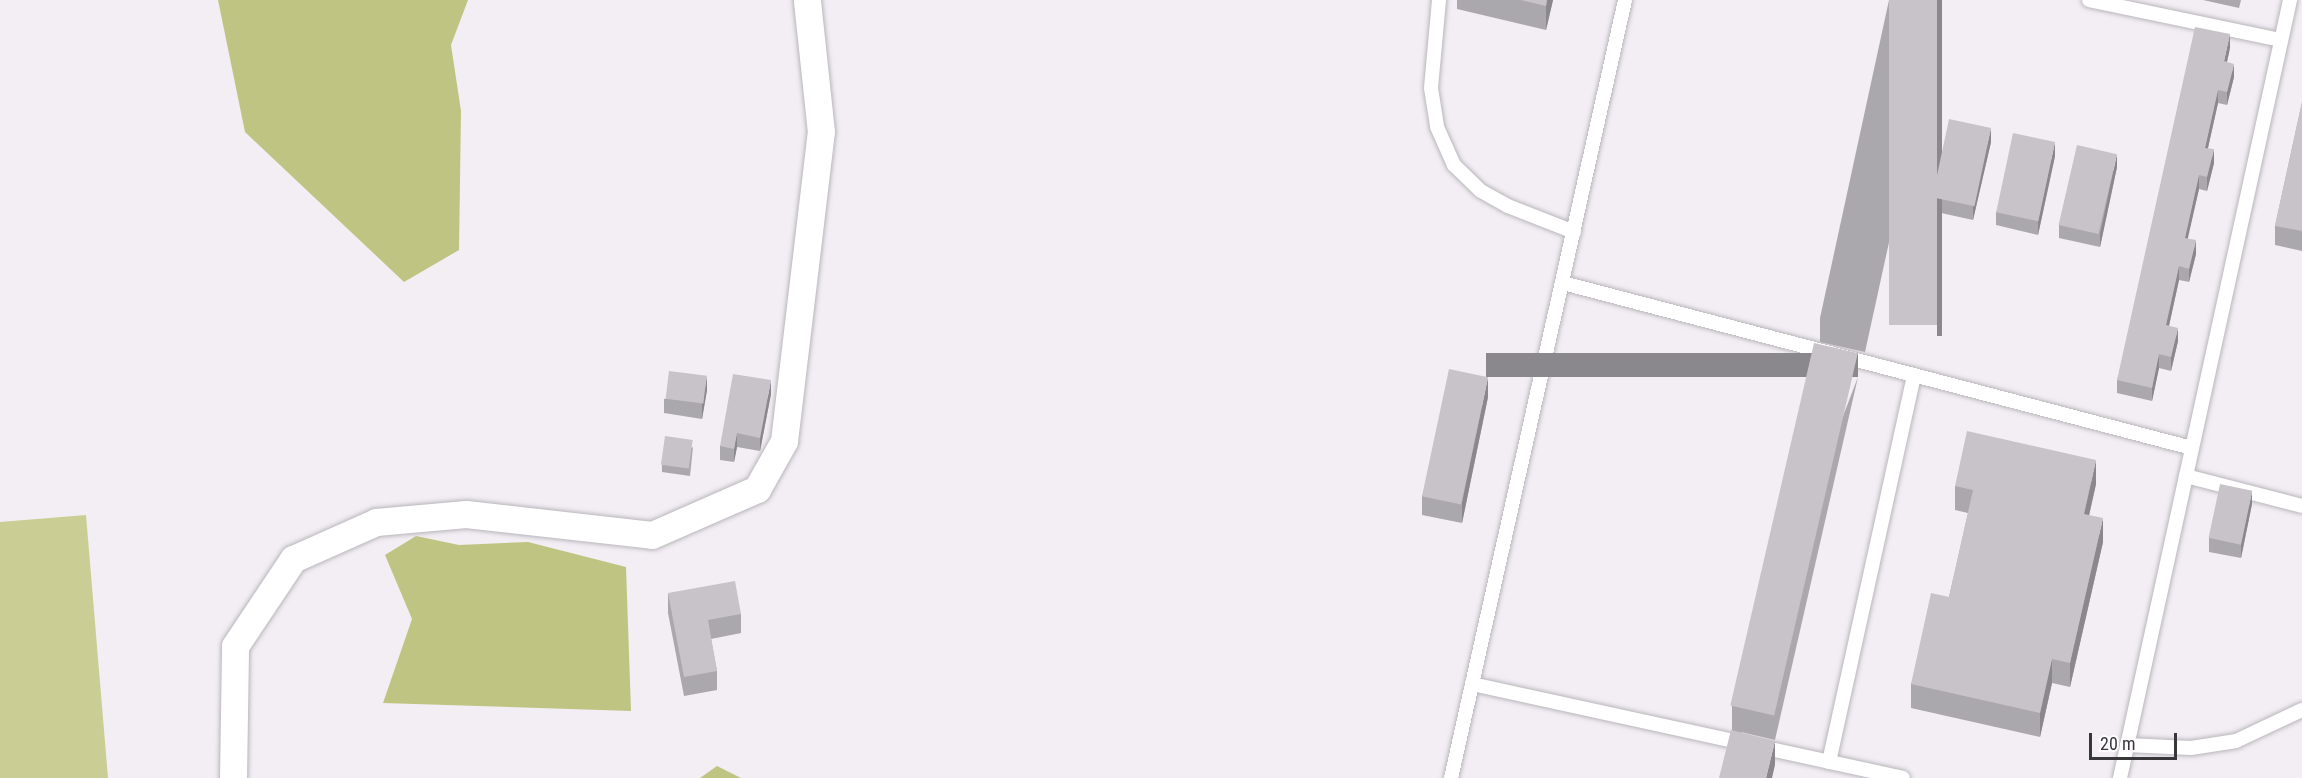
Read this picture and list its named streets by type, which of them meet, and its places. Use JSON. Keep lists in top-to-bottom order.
{
  "scale_bar": "20 m"
}
